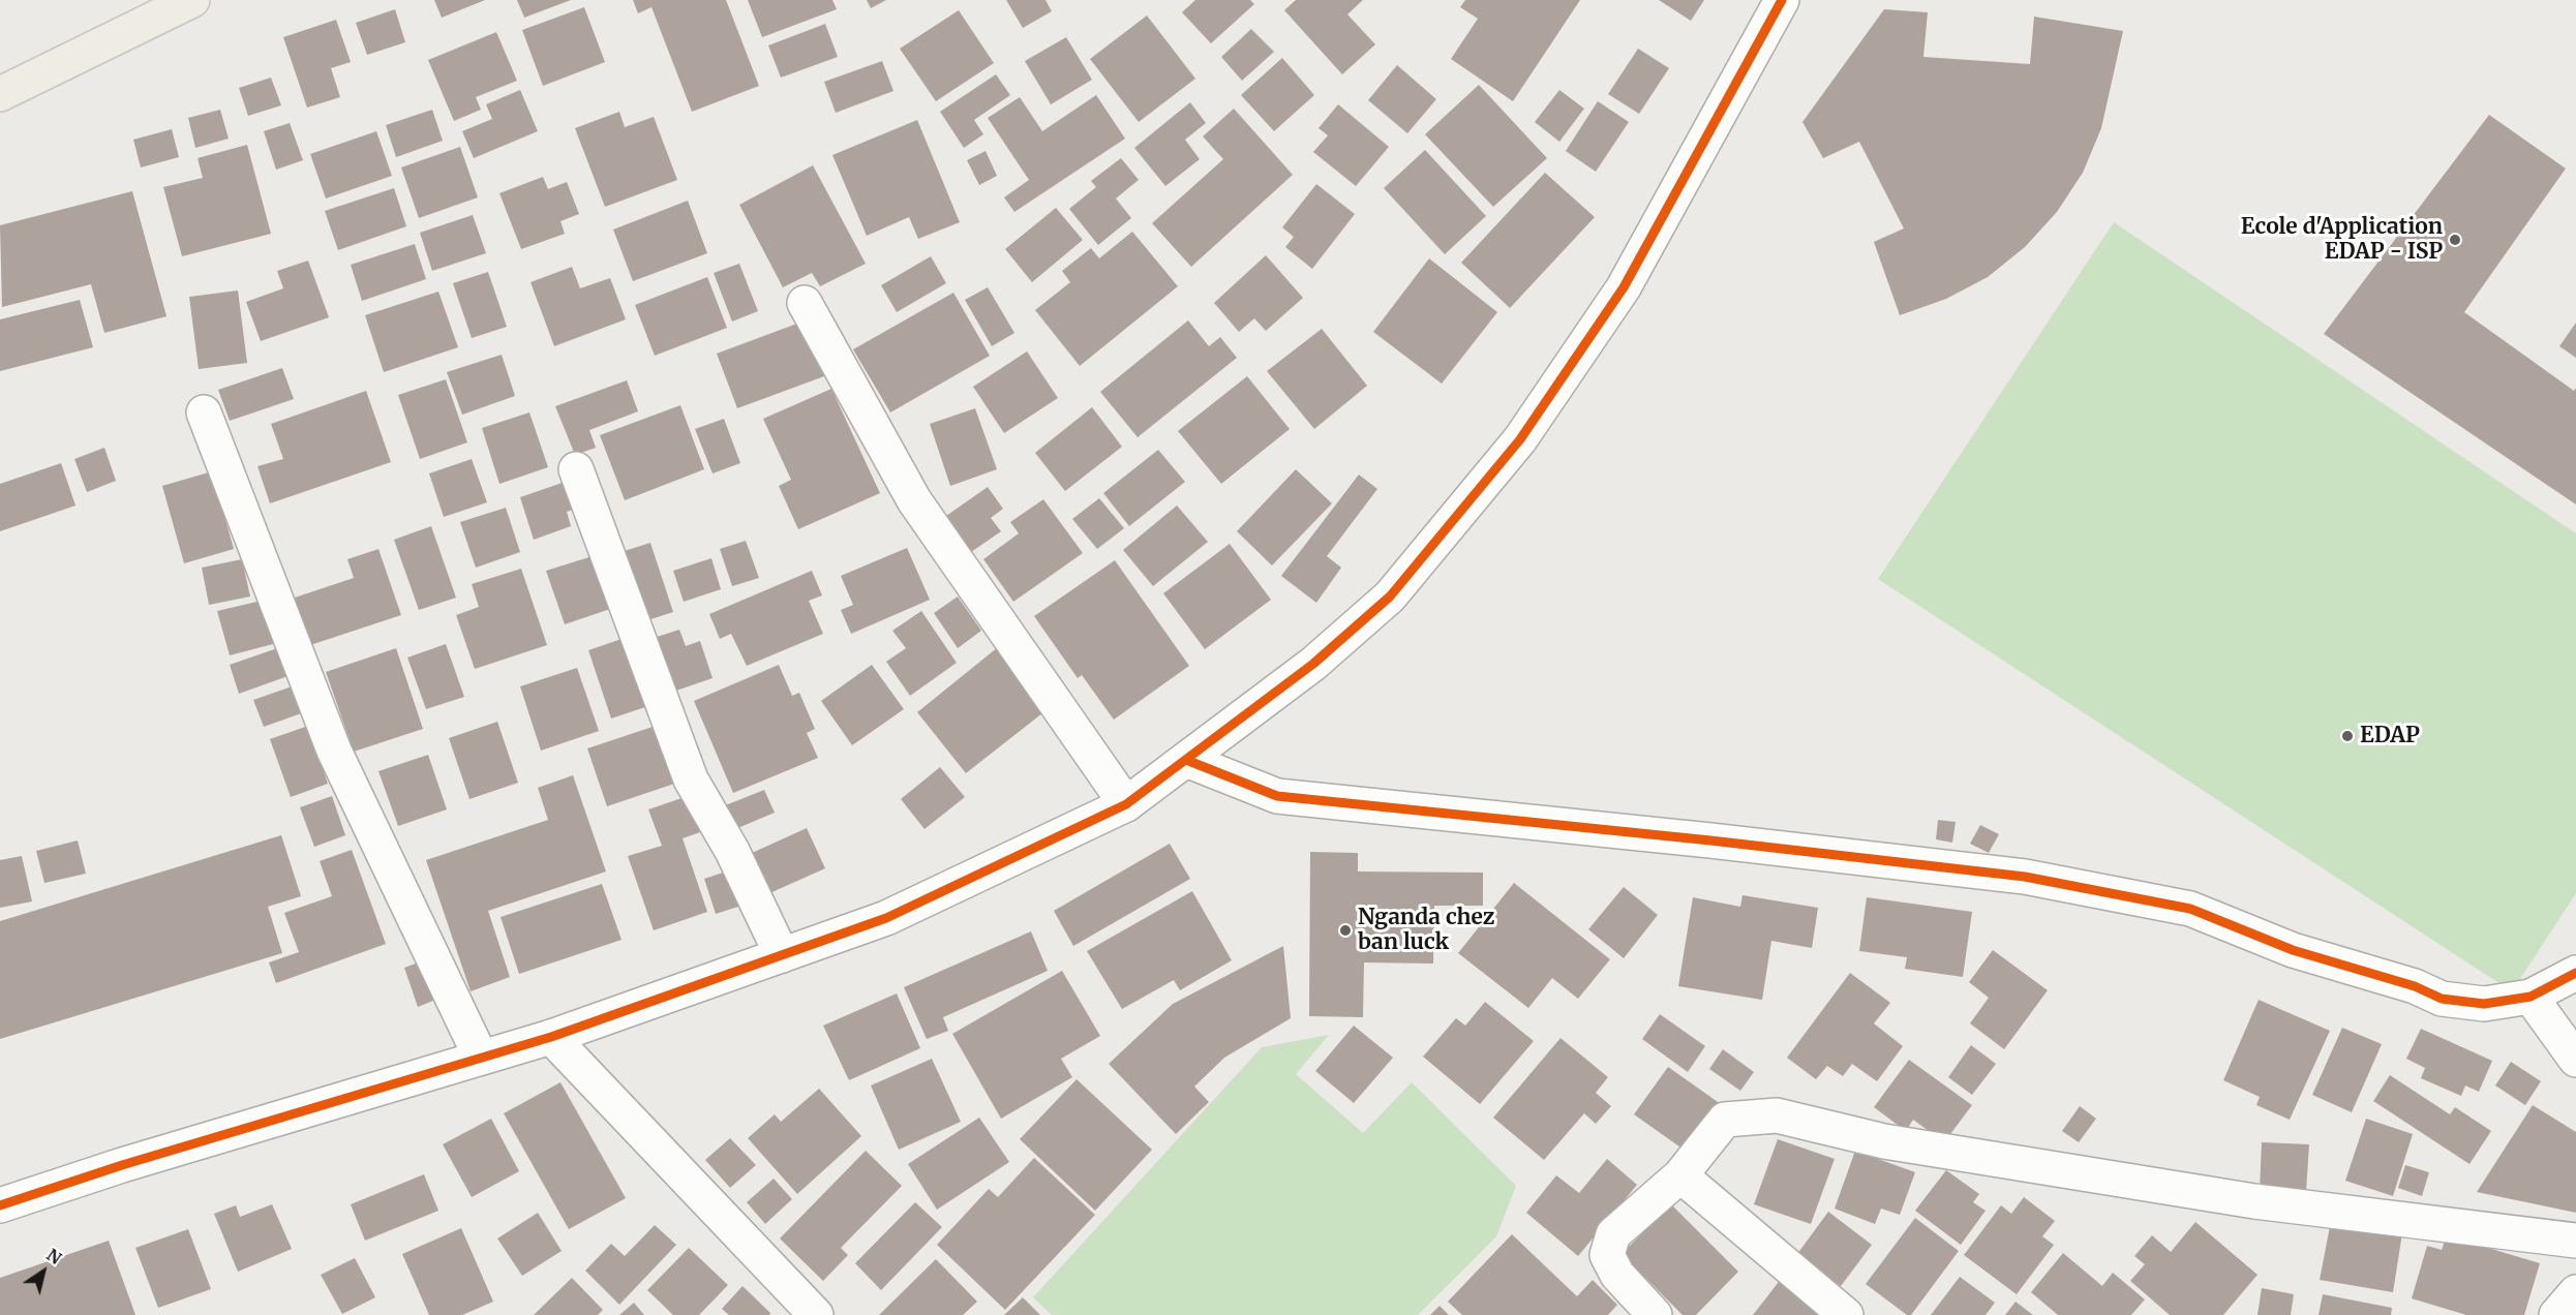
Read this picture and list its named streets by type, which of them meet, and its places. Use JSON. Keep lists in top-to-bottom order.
{
  "places": ["Ecole d'Application EDAP - ISP", "EDAP", "Nganda chez ban luck"],
  "north": "top right"
}
